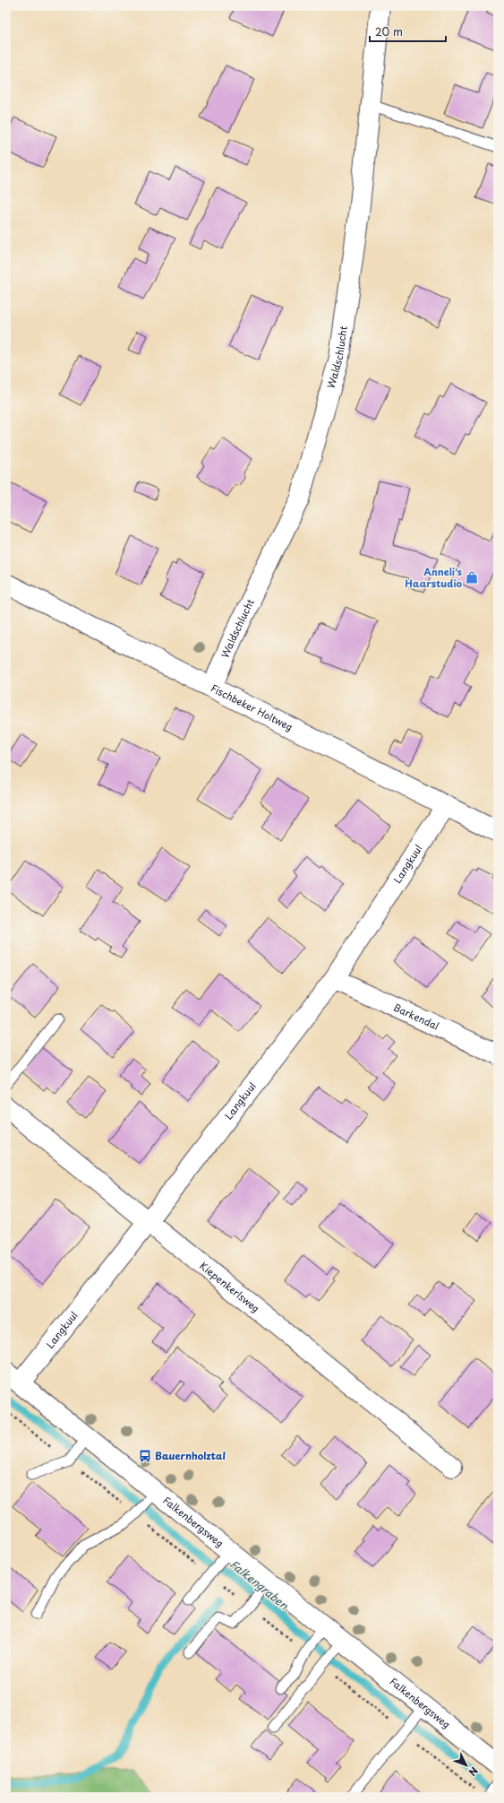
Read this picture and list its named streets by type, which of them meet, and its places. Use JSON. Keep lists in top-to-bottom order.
{
  "streets": {
    "street": [
      "Waldschlucht",
      "Fischbeker Holtweg",
      "Langkuul",
      "Barkendal",
      "Kiepenkerlsweg",
      "Falkenbergsweg"
    ]
  },
  "crossings": [
    ["Waldschlucht", "Fischbeker Holtweg"],
    ["Fischbeker Holtweg", "Langkuul"],
    ["Langkuul", "Barkendal"],
    ["Langkuul", "Kiepenkerlsweg"],
    ["Langkuul", "Falkenbergsweg"]
  ],
  "water": ["Falkengraben"],
  "places": {
    "shop": ["Anneli's Haarstudio"],
    "bus stop": ["Bauernholztal"]
  },
  "scale_bar": "20 m",
  "north": "bottom right"
}
